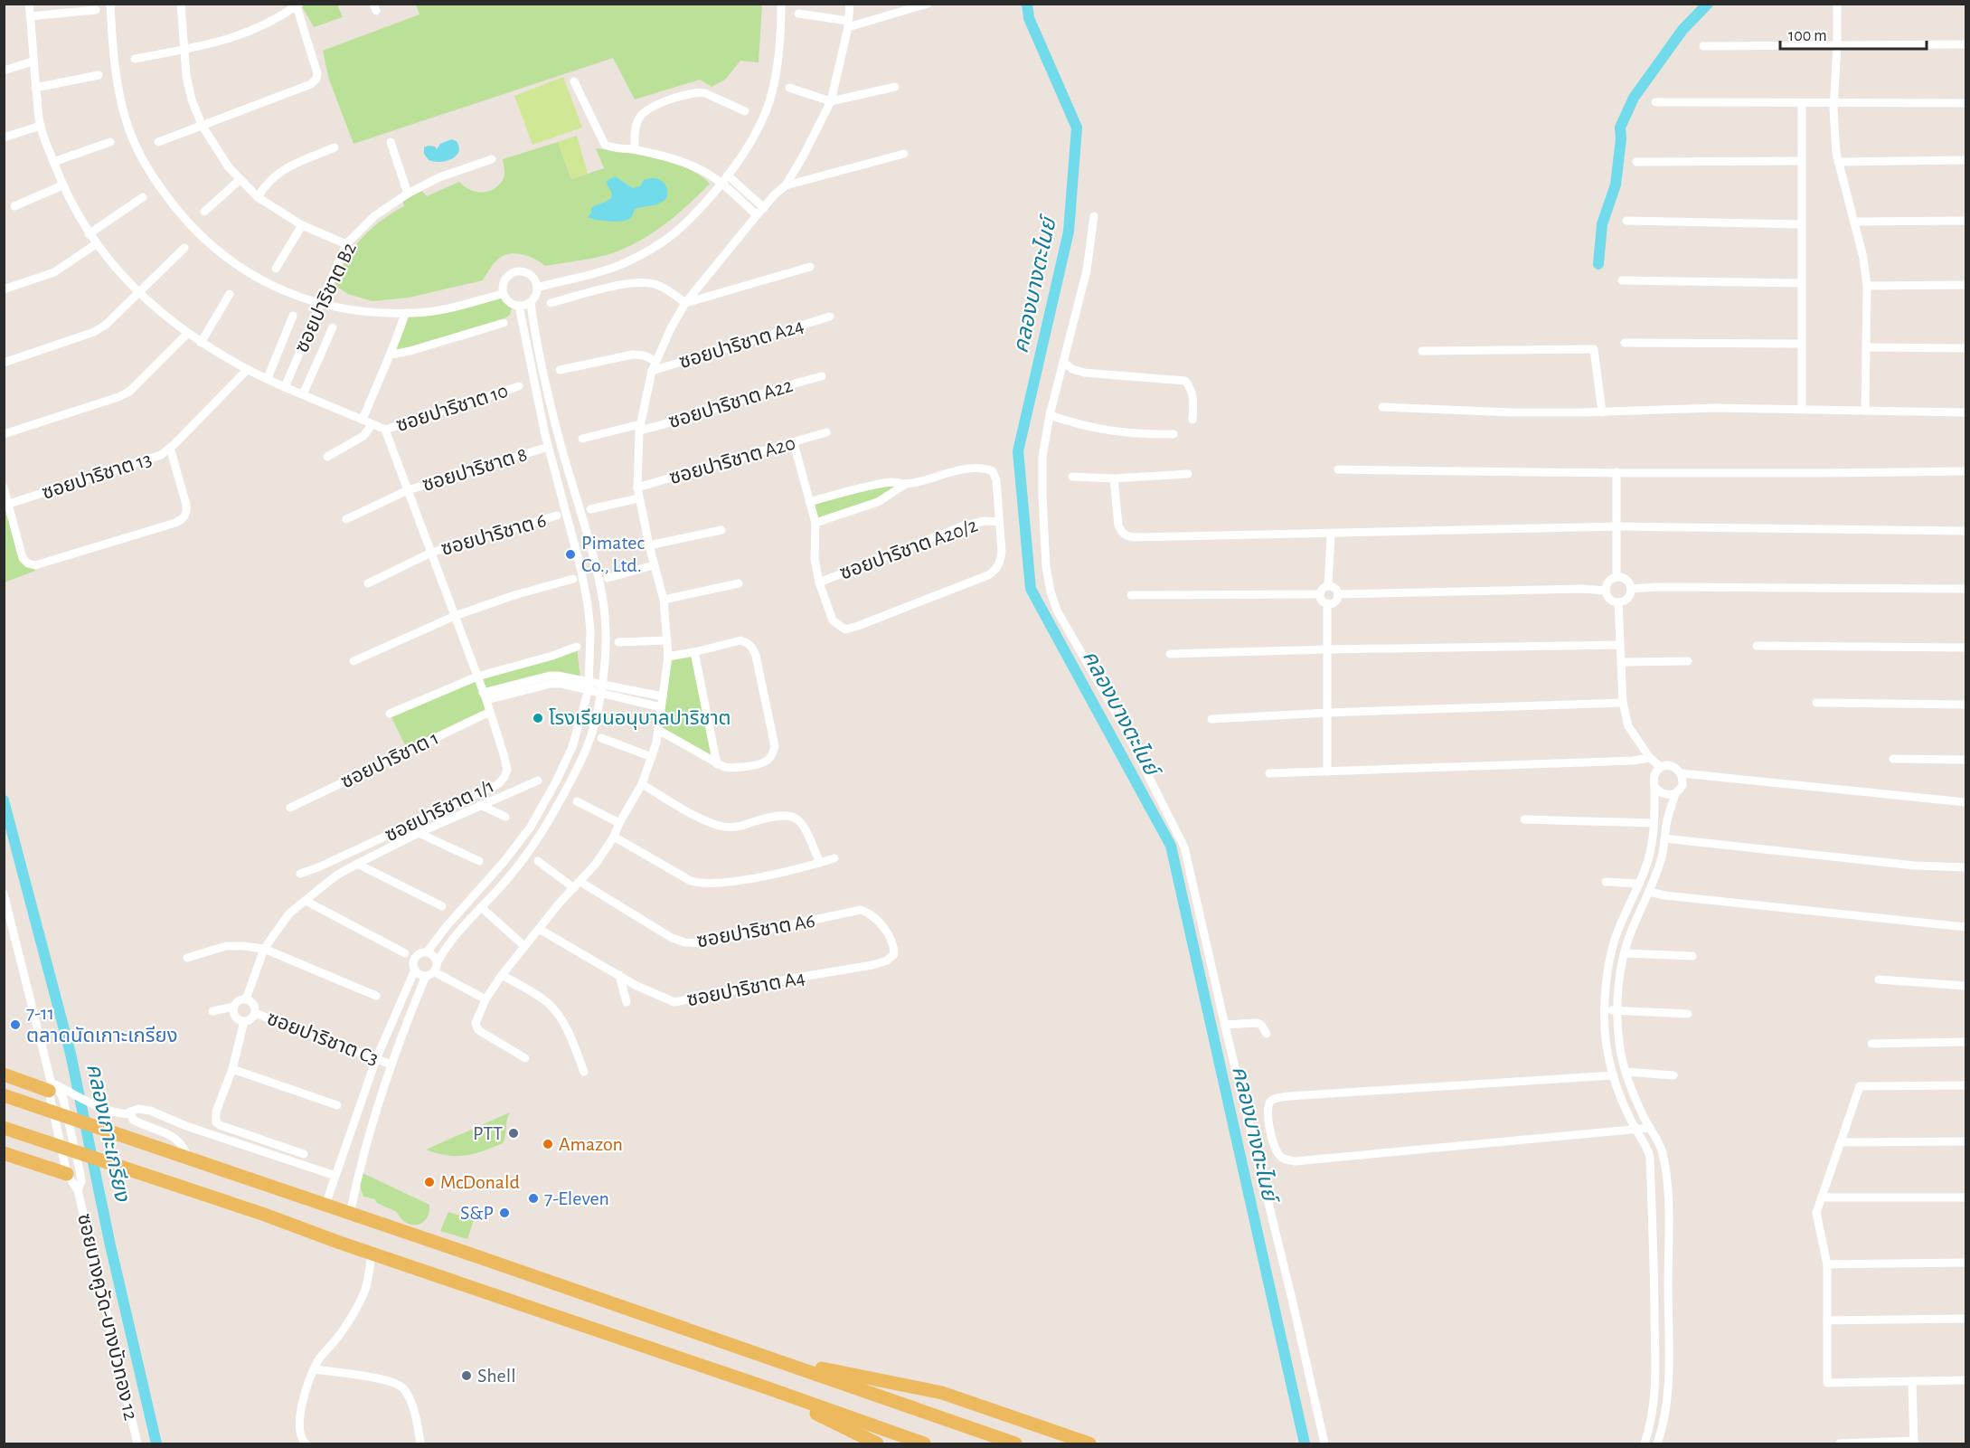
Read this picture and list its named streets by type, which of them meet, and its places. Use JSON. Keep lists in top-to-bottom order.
{
  "streets": {
    "street": [
      "ซอยปาริชาต B2",
      "ซอยปาริชาต A24",
      "ซอยปาริชาต A22",
      "ซอยปาริชาต 10",
      "ซอยปาริชาต A20",
      "ซอยปาริชาต 8",
      "ซอยปาริชาต 13",
      "ซอยปาริชาต 6",
      "ซอยปาริชาต A20/2",
      "ซอยปาริชาต 1",
      "ซอยปาริชาต 1/1",
      "ซอยปาริชาต A6",
      "ซอยปาริชาต A4",
      "ซอยปาริชาต C3",
      "ซอยบางคูวัด-บางบัวทอง 12"
    ]
  },
  "crossings": [
    ["ซอยปาริชาต 10", "ซอยปาริชาต 1/1"],
    ["ซอยปาริชาต 8", "ซอยปาริชาต 1/1"],
    ["ซอยปาริชาต 6", "ซอยปาริชาต 1/1"],
    ["ซอยปาริชาต 1", "ซอยปาริชาต 1/1"],
    ["ซอยปาริชาต A6", "ซอยปาริชาต A4"]
  ],
  "water": ["คลองบางตะไนย์", "คลองเกาะเกรียง"],
  "places": [
    "Pimatec Co., Ltd.",
    "โรงเรียนอนุบาลปาริชาต",
    "7-11 ตลาดนัดเกาะเกรียง",
    "PTT",
    "Amazon",
    "McDonald",
    "7-Eleven",
    "S&P",
    "Shell"
  ],
  "scale_bar": "100 m"
}
